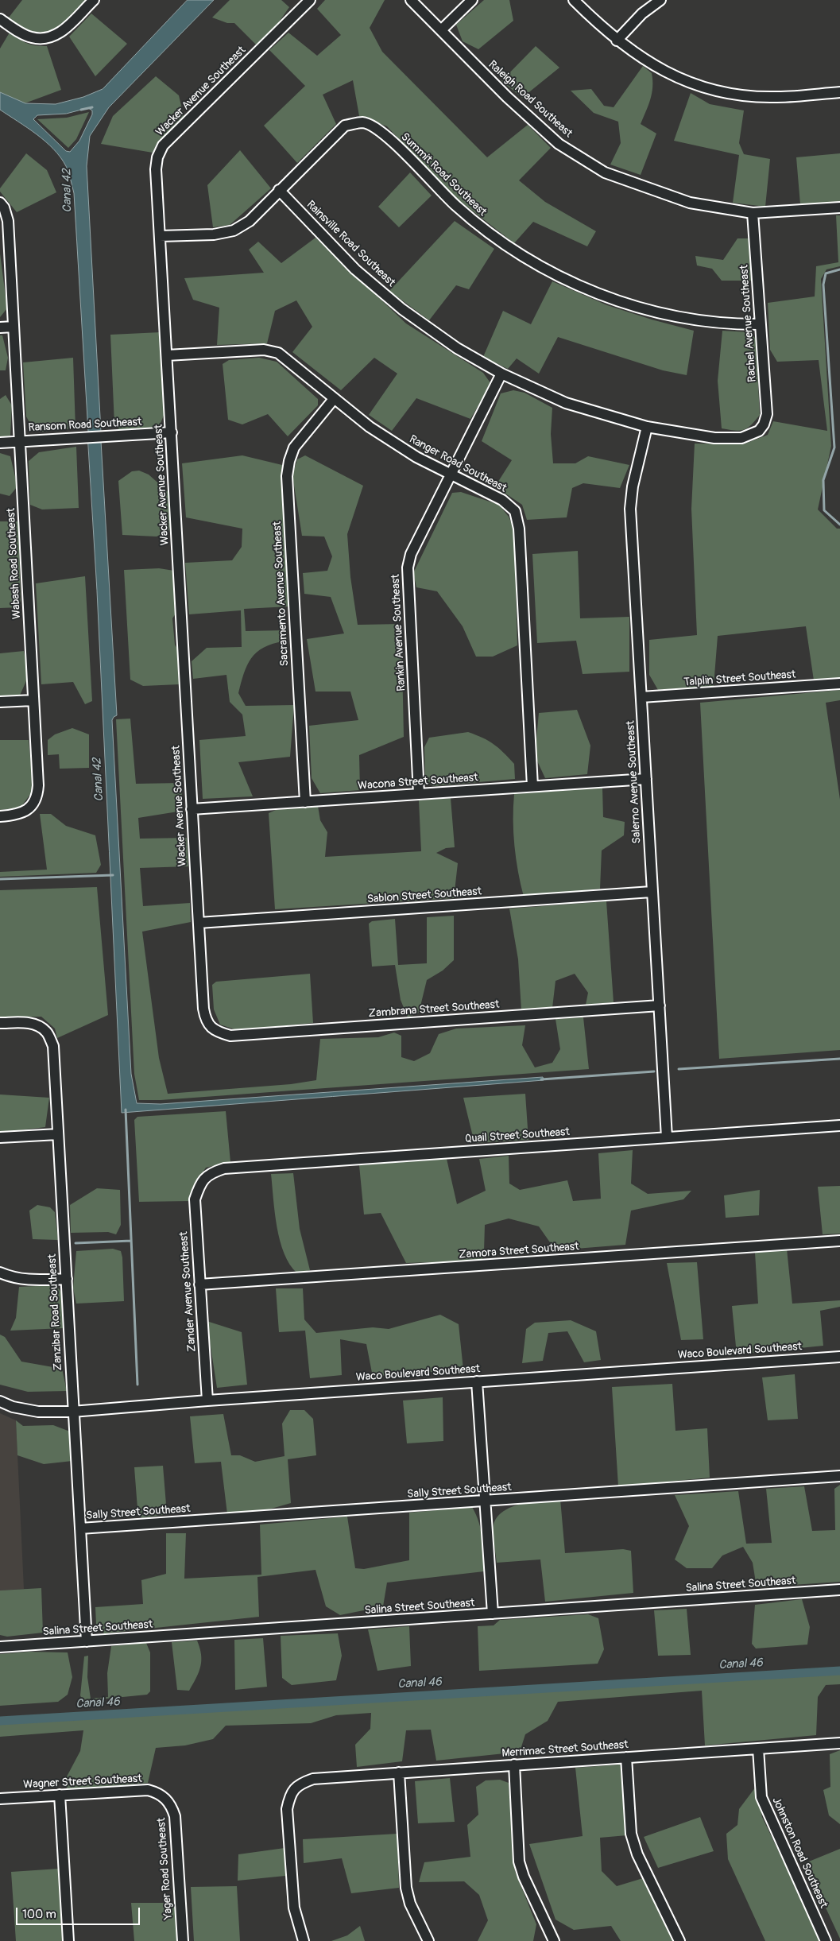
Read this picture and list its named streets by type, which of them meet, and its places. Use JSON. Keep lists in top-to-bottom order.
{
  "streets": {
    "street": [
      "Wacker Avenue Southeast",
      "Raleigh Road Southeast",
      "Summit Road Southeast",
      "Rainsville Road Southeast",
      "Rachel Avenue Southeast",
      "Ransom Road Southeast",
      "Ranger Road Southeast",
      "Wabash Road Southeast",
      "Sacramento Avenue Southeast",
      "Rankin Avenue Southeast",
      "Talplin Street Southeast",
      "Wacona Street Southeast",
      "Salerno Avenue Southeast",
      "Sablon Street Southeast",
      "Zambrana Street Southeast",
      "Quail Street Southeast",
      "Zamora Street Southeast",
      "Zander Avenue Southeast",
      "Zanzibar Road Southeast",
      "Waco Boulevard Southeast",
      "Sally Street Southeast",
      "Salina Street Southeast",
      "Merrimac Street Southeast",
      "Wagner Street Southeast",
      "Johnston Road Southeast",
      "Yager Road Southeast"
    ]
  },
  "crossings": [
    ["Wacker Avenue Southeast", "Summit Road Southeast"],
    ["Wacker Avenue Southeast", "Ransom Road Southeast"],
    ["Wacker Avenue Southeast", "Ranger Road Southeast"],
    ["Wacker Avenue Southeast", "Wacona Street Southeast"],
    ["Wacker Avenue Southeast", "Sablon Street Southeast"],
    ["Wacker Avenue Southeast", "Zambrana Street Southeast"],
    ["Raleigh Road Southeast", "Rachel Avenue Southeast"],
    ["Summit Road Southeast", "Rainsville Road Southeast"],
    ["Summit Road Southeast", "Rachel Avenue Southeast"],
    ["Rainsville Road Southeast", "Rachel Avenue Southeast"],
    ["Rainsville Road Southeast", "Rankin Avenue Southeast"],
    ["Rainsville Road Southeast", "Salerno Avenue Southeast"],
    ["Ransom Road Southeast", "Wabash Road Southeast"],
    ["Ranger Road Southeast", "Sacramento Avenue Southeast"],
    ["Ranger Road Southeast", "Rankin Avenue Southeast"],
    ["Ranger Road Southeast", "Wacona Street Southeast"],
    ["Sacramento Avenue Southeast", "Wacona Street Southeast"],
    ["Rankin Avenue Southeast", "Wacona Street Southeast"],
    ["Talplin Street Southeast", "Salerno Avenue Southeast"],
    ["Wacona Street Southeast", "Salerno Avenue Southeast"],
    ["Salerno Avenue Southeast", "Sablon Street Southeast"],
    ["Salerno Avenue Southeast", "Zambrana Street Southeast"],
    ["Salerno Avenue Southeast", "Quail Street Southeast"],
    ["Quail Street Southeast", "Zander Avenue Southeast"],
    ["Zamora Street Southeast", "Zander Avenue Southeast"],
    ["Zander Avenue Southeast", "Waco Boulevard Southeast"],
    ["Zanzibar Road Southeast", "Waco Boulevard Southeast"],
    ["Zanzibar Road Southeast", "Sally Street Southeast"],
    ["Zanzibar Road Southeast", "Salina Street Southeast"],
    ["Merrimac Street Southeast", "Johnston Road Southeast"],
    ["Wagner Street Southeast", "Yager Road Southeast"]
  ],
  "water": ["Canal 42", "Canal 46"],
  "scale_bar": "100 m"
}
